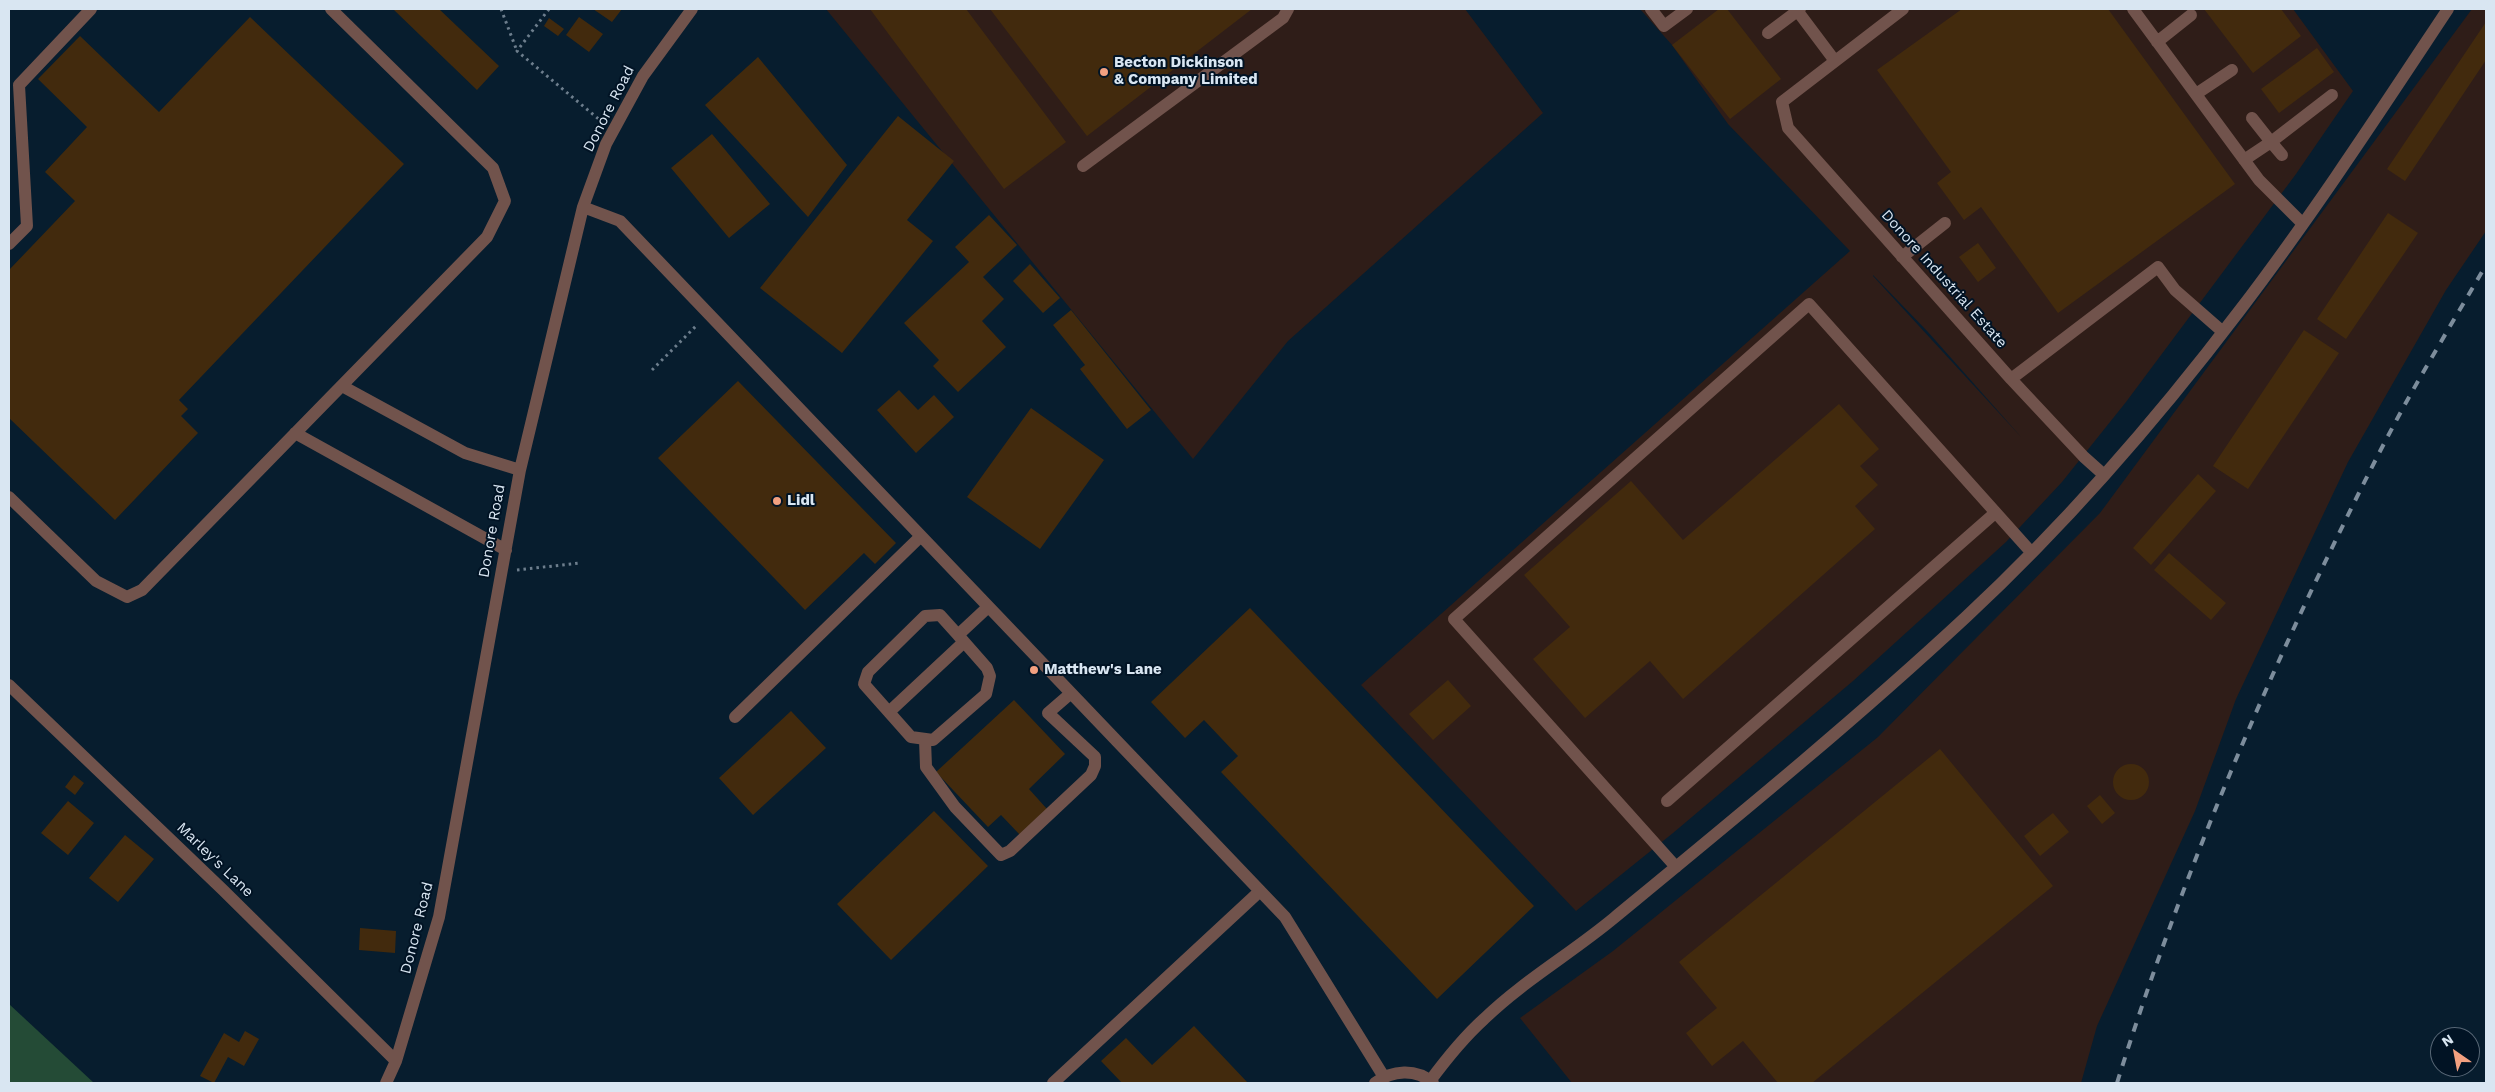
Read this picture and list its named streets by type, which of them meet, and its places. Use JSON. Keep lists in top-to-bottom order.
{
  "streets": {
    "street": ["Donore Road", "Donore Industrial Estate", "Marley's Lane"]
  },
  "crossings": [
    ["Donore Road", "Marley's Lane"]
  ],
  "places": ["Becton Dickinson & Company Limited", "Lidl", "Matthew's Lane"],
  "north": "top left"
}
